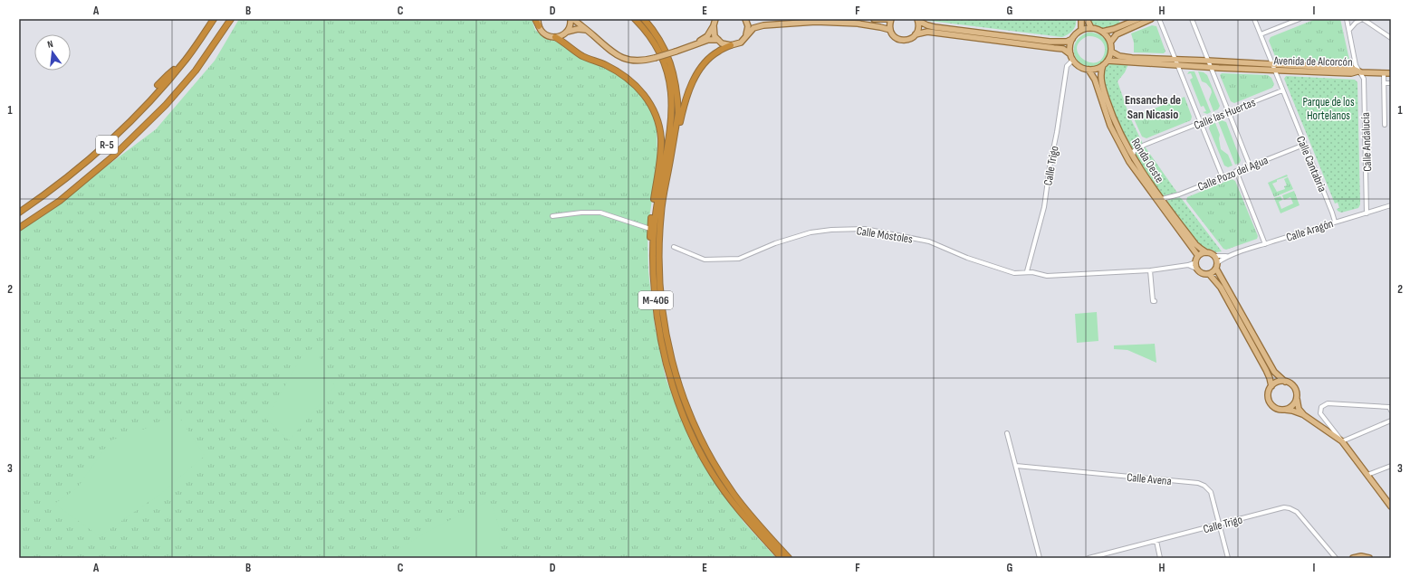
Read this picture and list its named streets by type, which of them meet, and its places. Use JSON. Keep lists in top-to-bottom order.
{
  "streets": {
    "highway": ["R-5", "M-406"],
    "main road": ["Avenida de Alcorcón", "Ronda Oeste"],
    "street": [
      "Calle las Huertas",
      "Calle Andalucía",
      "Calle Cantabria",
      "Calle Trigo",
      "Calle Pozo del Agua",
      "Calle Aragón",
      "Calle Móstoles",
      "Calle Avena"
    ]
  },
  "crossings": [
    ["Avenida de Alcorcón", "Calle Andalucía"],
    ["Avenida de Alcorcón", "Ronda Oeste"],
    ["Avenida de Alcorcón", "Calle Cantabria"],
    ["Avenida de Alcorcón", "Calle Trigo"],
    ["Calle las Huertas", "Ronda Oeste"],
    ["Calle las Huertas", "Calle Cantabria"],
    ["Calle Andalucía", "Calle Aragón"],
    ["Ronda Oeste", "Calle Trigo"],
    ["Ronda Oeste", "Calle Pozo del Agua"],
    ["Ronda Oeste", "Calle Aragón"],
    ["Calle Cantabria", "Calle Pozo del Agua"],
    ["Calle Cantabria", "Calle Aragón"],
    ["Calle Trigo", "Calle Móstoles"],
    ["Calle Trigo", "Calle Avena"]
  ],
  "districts": ["Ensanche de San Nicasio"],
  "parks": ["Parque de los Hortelanos"],
  "north": "top",
  "grid": {
    "columns": [
      "A",
      "B",
      "C",
      "D",
      "E",
      "F",
      "G",
      "H",
      "I"
    ],
    "rows": ["1", "2", "3"]
  }
}
